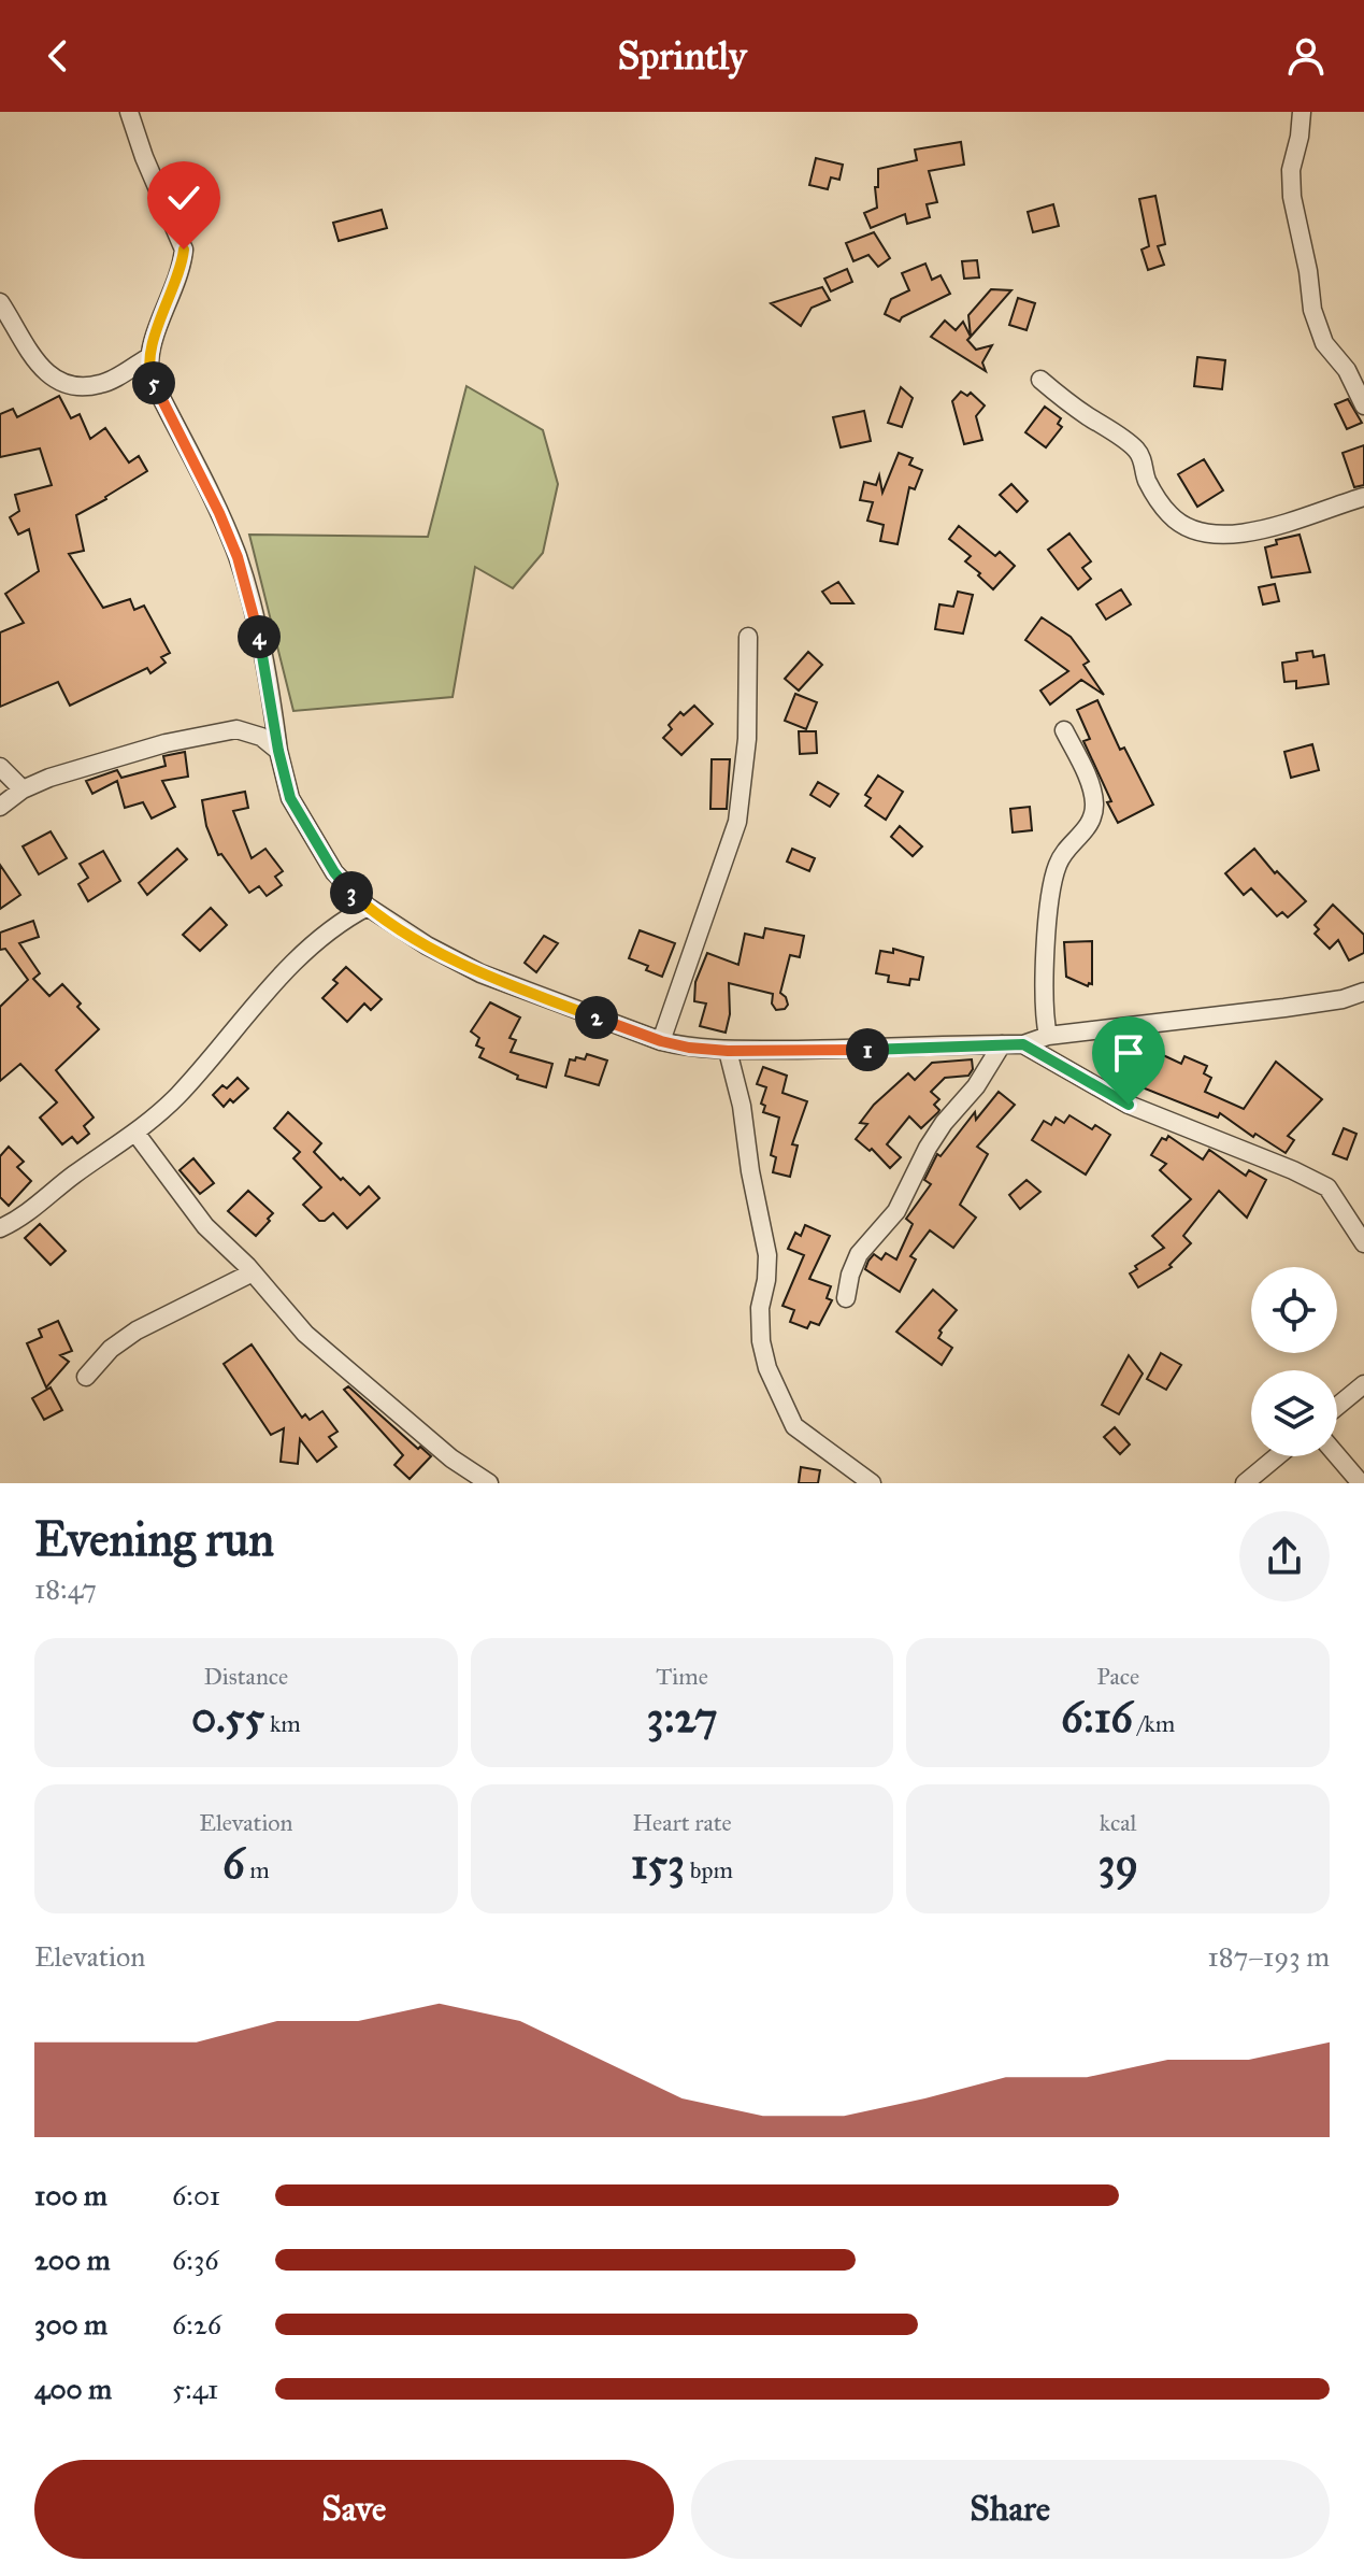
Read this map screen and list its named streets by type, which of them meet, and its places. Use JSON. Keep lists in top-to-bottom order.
{
  "page": {
    "header": "Sprintly",
    "pins": [
      "5",
      "4",
      "3",
      "2",
      "1"
    ],
    "heading": ["Evening run", "18:47"],
    "stats": [
      ["Distance", "0.55 km"],
      ["Time", "3:27"],
      ["Pace", "6:16 /km"],
      ["Elevation", "6 m"],
      ["Heart rate", "153 bpm"],
      ["kcal", "39"]
    ],
    "chart": ["Elevation", "187–193 m"],
    "list": [
      {
        "name": "100 m",
        "note": "6:01"
      },
      {
        "name": "200 m",
        "note": "6:36"
      },
      {
        "name": "300 m",
        "note": "6:26"
      },
      {
        "name": "400 m",
        "note": "5:41"
      }
    ],
    "buttons": ["Save", "Share"]
  }
}
